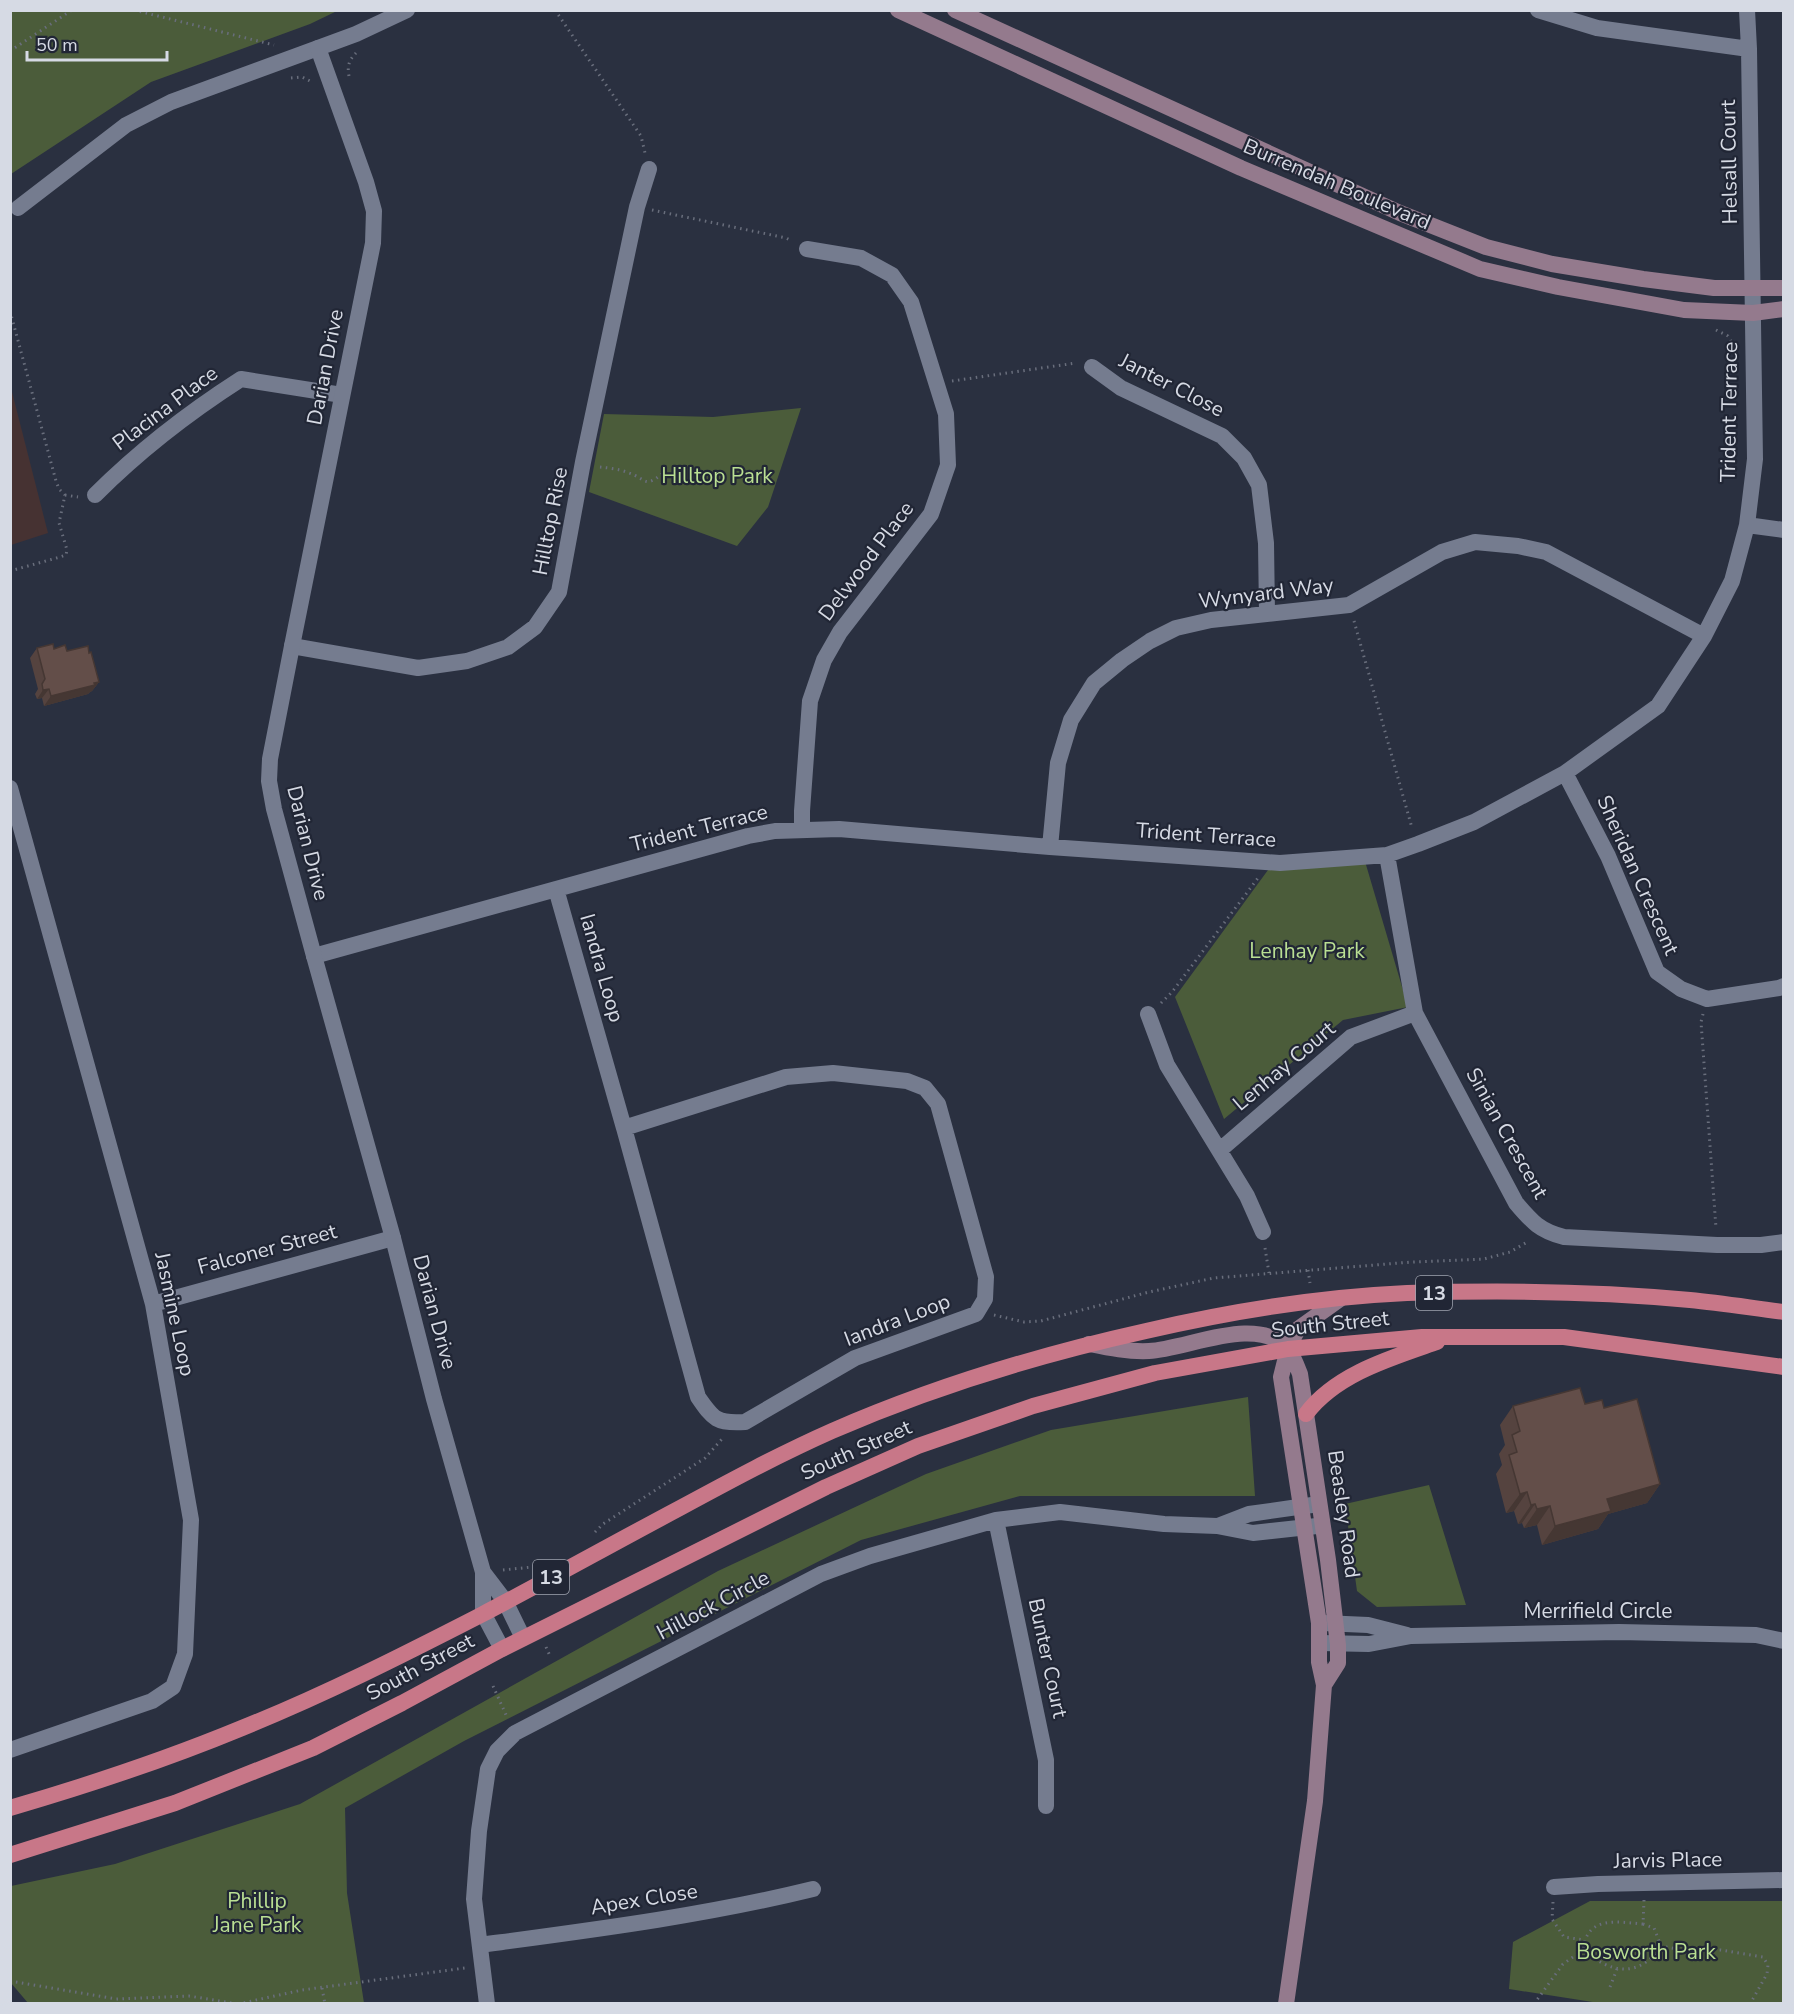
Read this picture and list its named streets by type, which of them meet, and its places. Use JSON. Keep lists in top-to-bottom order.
{
  "streets": {
    "highway": ["13", "South Street"],
    "main road": ["Burrendah Boulevard", "Beasley Road"],
    "street": [
      "Helsall Court",
      "Darian Drive",
      "Janter Close",
      "Placina Place",
      "Trident Terrace",
      "Hilltop Rise",
      "Delwood Place",
      "Wynyard Way",
      "Sheridan Crescent",
      "Iandra Loop",
      "Lenhay Court",
      "Sinian Crescent",
      "Falconer Street",
      "Jasmine Loop",
      "Hillock Circle",
      "Merrifield Circle",
      "Bunter Court",
      "Jarvis Place",
      "Apex Close"
    ]
  },
  "crossings": [
    ["Helsall Court", "Burrendah Boulevard"],
    ["Helsall Court", "Trident Terrace"],
    ["Burrendah Boulevard", "Trident Terrace"],
    ["Darian Drive", "Placina Place"],
    ["Darian Drive", "Trident Terrace"],
    ["Darian Drive", "Hilltop Rise"],
    ["Darian Drive", "Falconer Street"],
    ["Darian Drive", "South Street"],
    ["Janter Close", "Wynyard Way"],
    ["Trident Terrace", "Delwood Place"],
    ["Trident Terrace", "Wynyard Way"],
    ["Trident Terrace", "Sheridan Crescent"],
    ["Trident Terrace", "Iandra Loop"],
    ["Trident Terrace", "Sinian Crescent"],
    ["Lenhay Court", "Sinian Crescent"],
    ["Falconer Street", "Jasmine Loop"],
    ["South Street", "Beasley Road"],
    ["Beasley Road", "Hillock Circle"],
    ["Beasley Road", "Merrifield Circle"],
    ["Hillock Circle", "Bunter Court"],
    ["Hillock Circle", "Apex Close"]
  ],
  "parks": [
    "Hilltop Park",
    "Lenhay Park",
    "Phillip Jane Park",
    "Bosworth Park"
  ],
  "scale_bar": "50 m"
}
